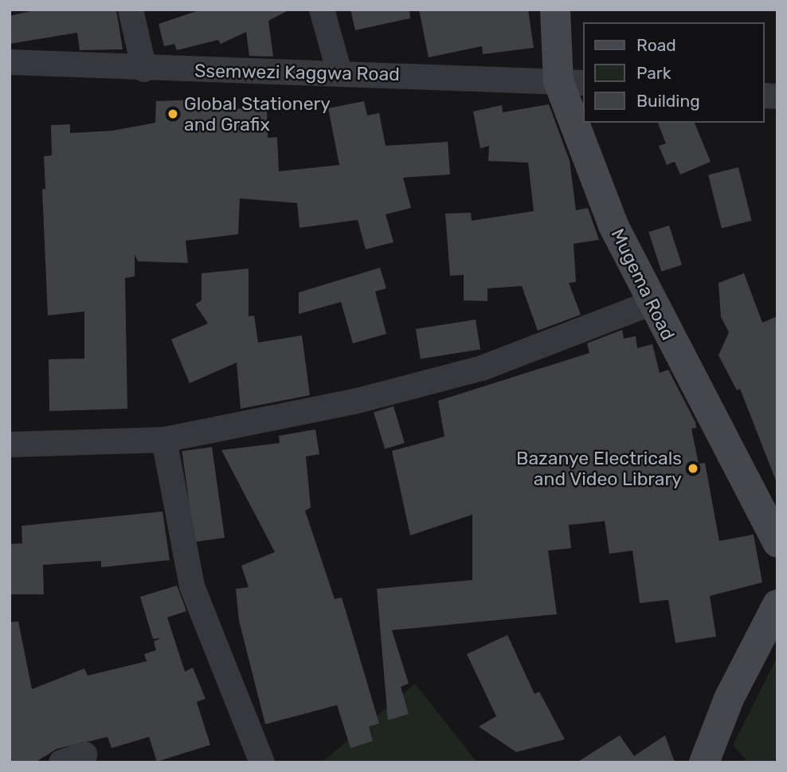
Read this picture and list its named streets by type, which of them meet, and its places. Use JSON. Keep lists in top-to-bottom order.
{
  "streets": {
    "street": ["Ssemwezi Kaggwa Road", "Mugema Road"]
  },
  "crossings": [
    ["Ssemwezi Kaggwa Road", "Mugema Road"]
  ],
  "places": ["Global Stationery and Grafix", "Bazanye Electricals and Video Library"],
  "legend": ["Road", "Park", "Building"]
}
